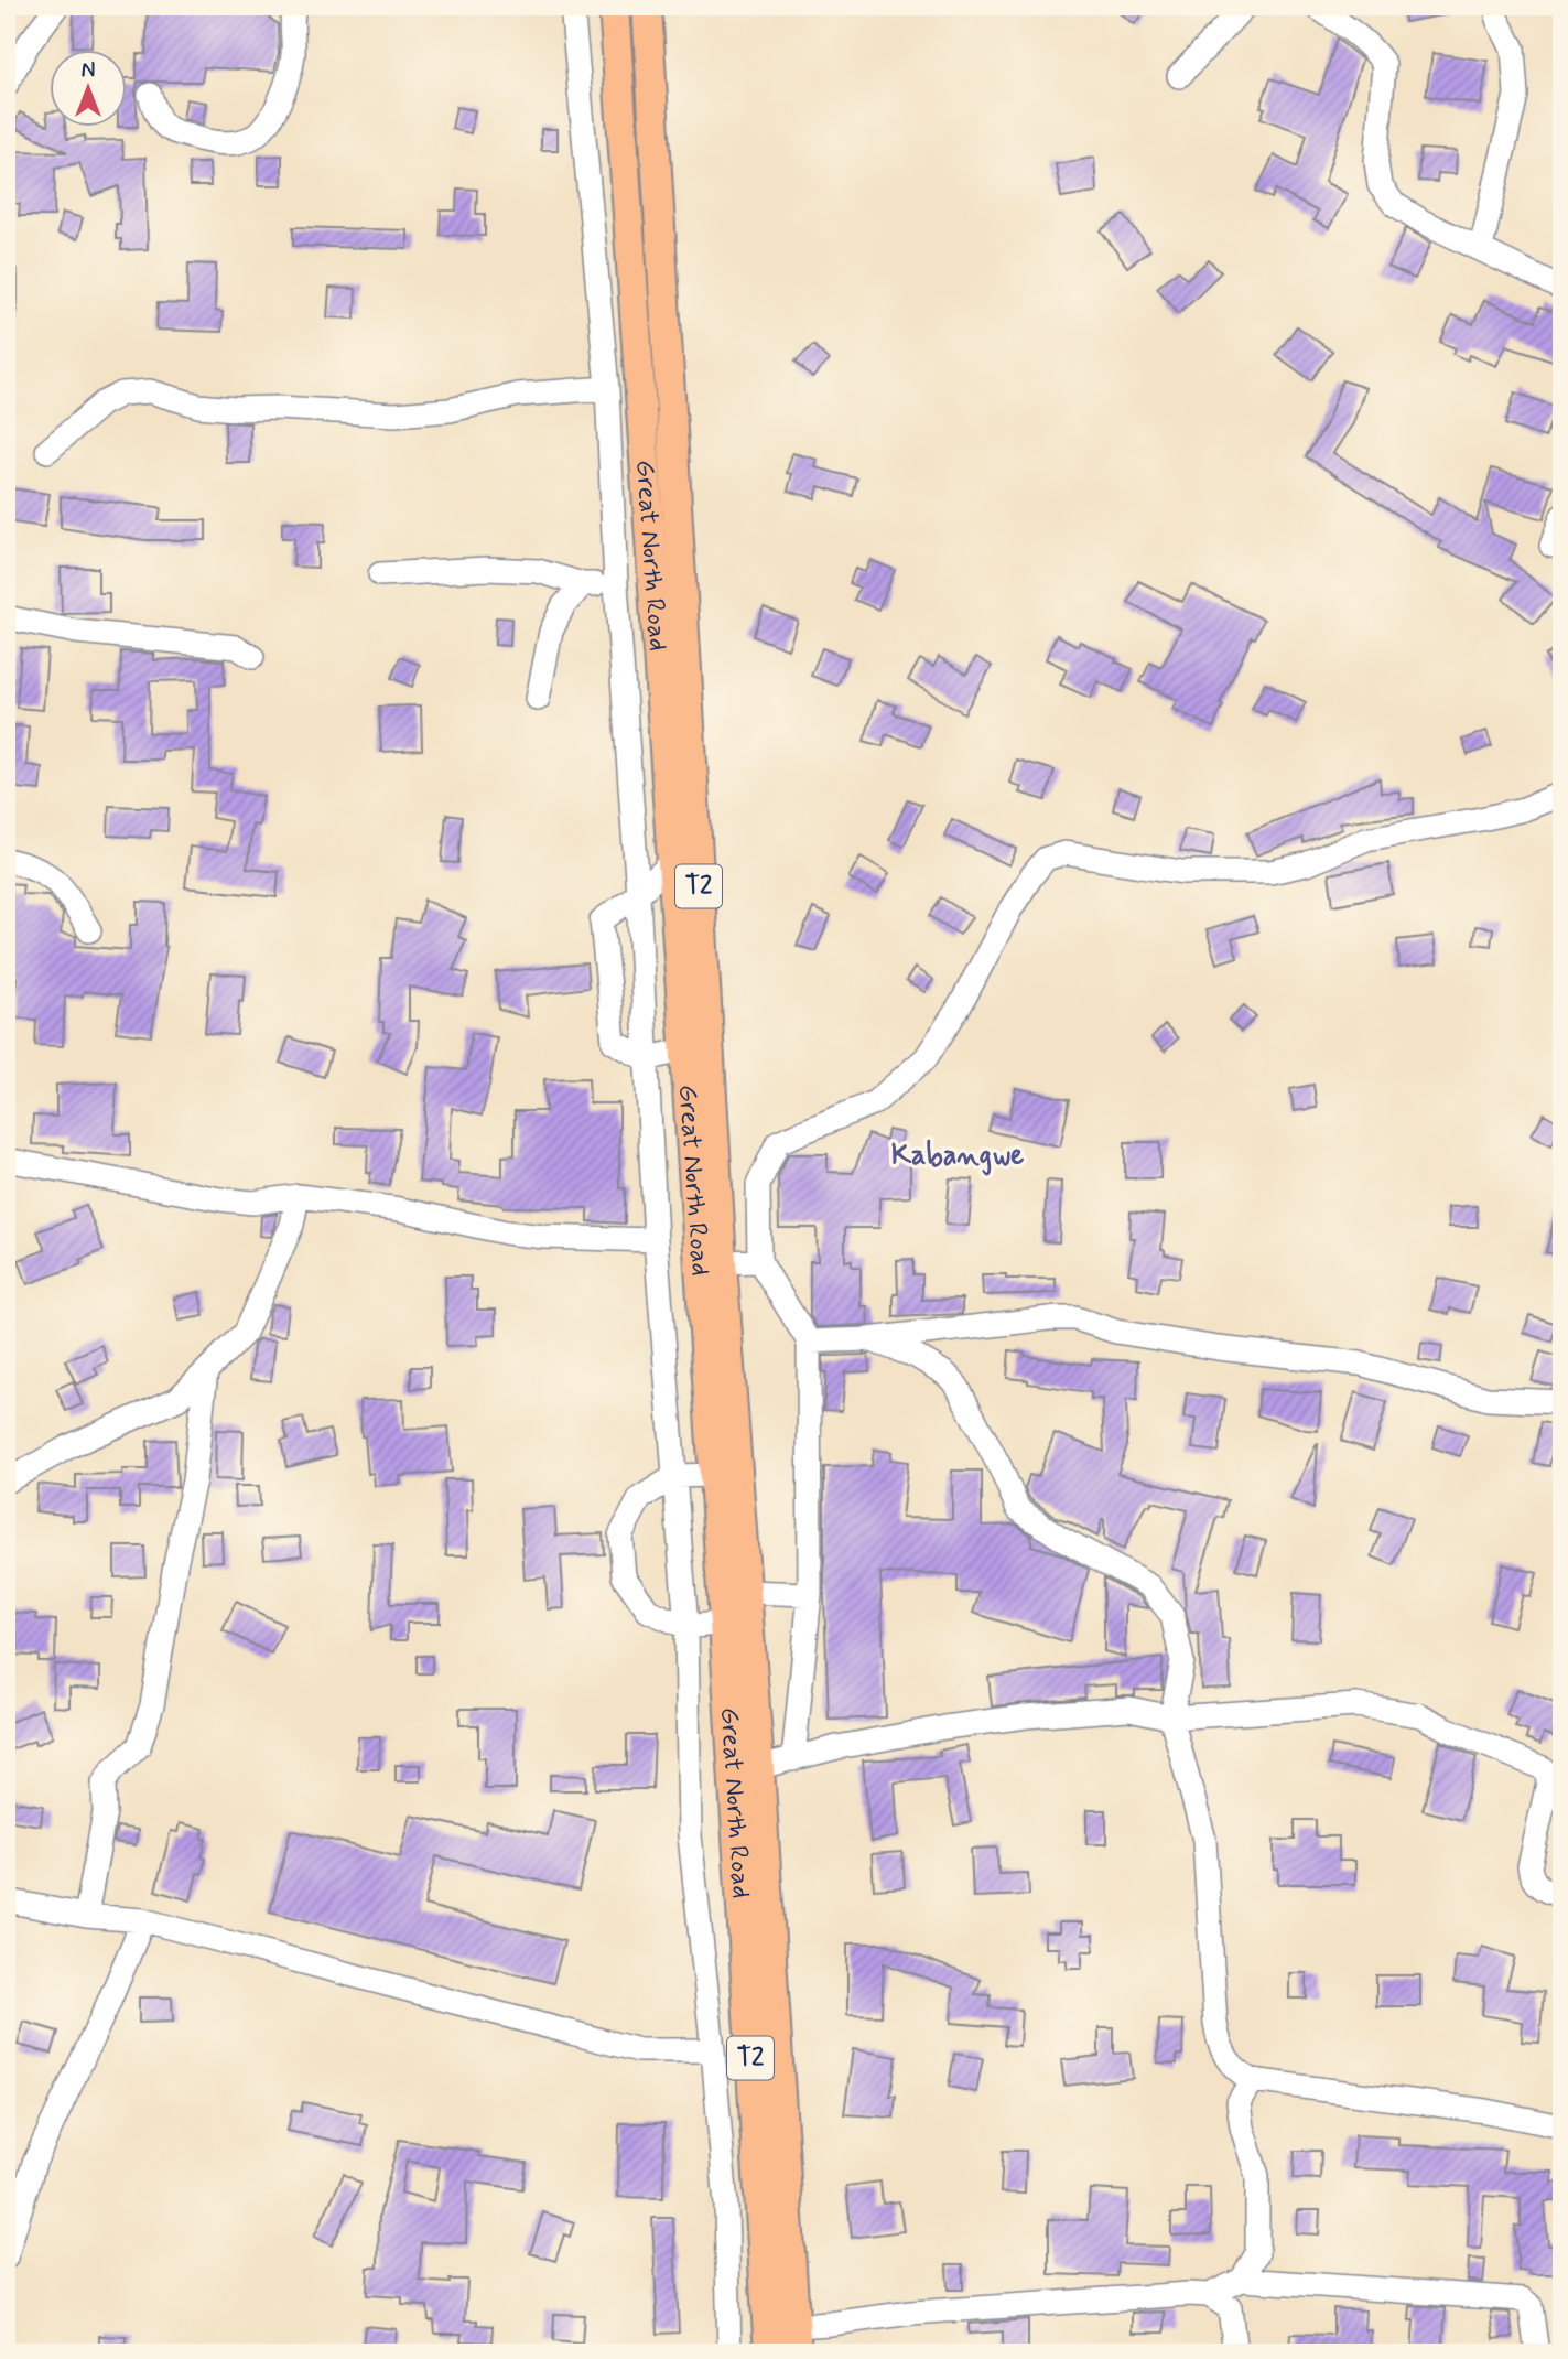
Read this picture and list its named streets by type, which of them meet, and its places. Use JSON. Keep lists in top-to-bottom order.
{
  "streets": {
    "main road": ["Great North Road", "T2"]
  },
  "districts": ["Kabangwe"],
  "north": "top"
}
